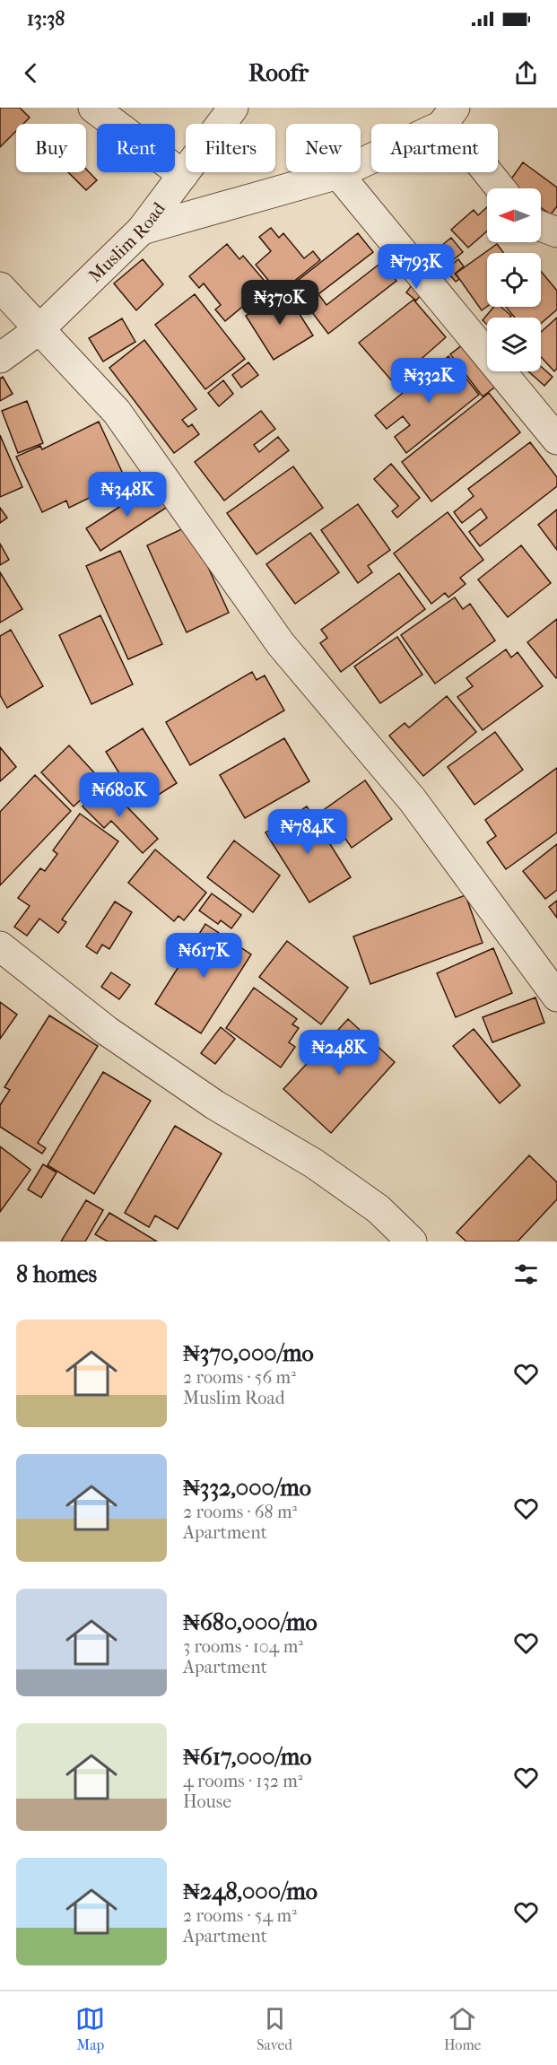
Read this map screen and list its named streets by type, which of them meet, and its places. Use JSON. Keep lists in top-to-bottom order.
{
  "streets": {
    "street": ["Muslim Road"]
  },
  "north": "left",
  "page": {
    "status": "13:38",
    "header": "Roofr",
    "chip": [
      "Buy",
      "Rent",
      "Filters",
      "New",
      "Apartment"
    ],
    "price": [
      "₦793K",
      "₦370K",
      "₦332K",
      "₦348K",
      "₦680K",
      "₦784K",
      "₦617K",
      "₦248K"
    ],
    "heading": "8 homes",
    "list": [
      {
        "name": "₦370,000/mo",
        "note": "2 rooms · 56 m² · Muslim Road"
      },
      {
        "name": "₦332,000/mo",
        "note": "2 rooms · 68 m² · Apartment"
      },
      {
        "name": "₦680,000/mo",
        "note": "3 rooms · 104 m² · Apartment"
      },
      {
        "name": "₦617,000/mo",
        "note": "4 rooms · 132 m² · House"
      },
      {
        "name": "₦248,000/mo",
        "note": "2 rooms · 54 m² · Apartment"
      }
    ],
    "tabs": ["Map", "Saved", "Home"]
  }
}
